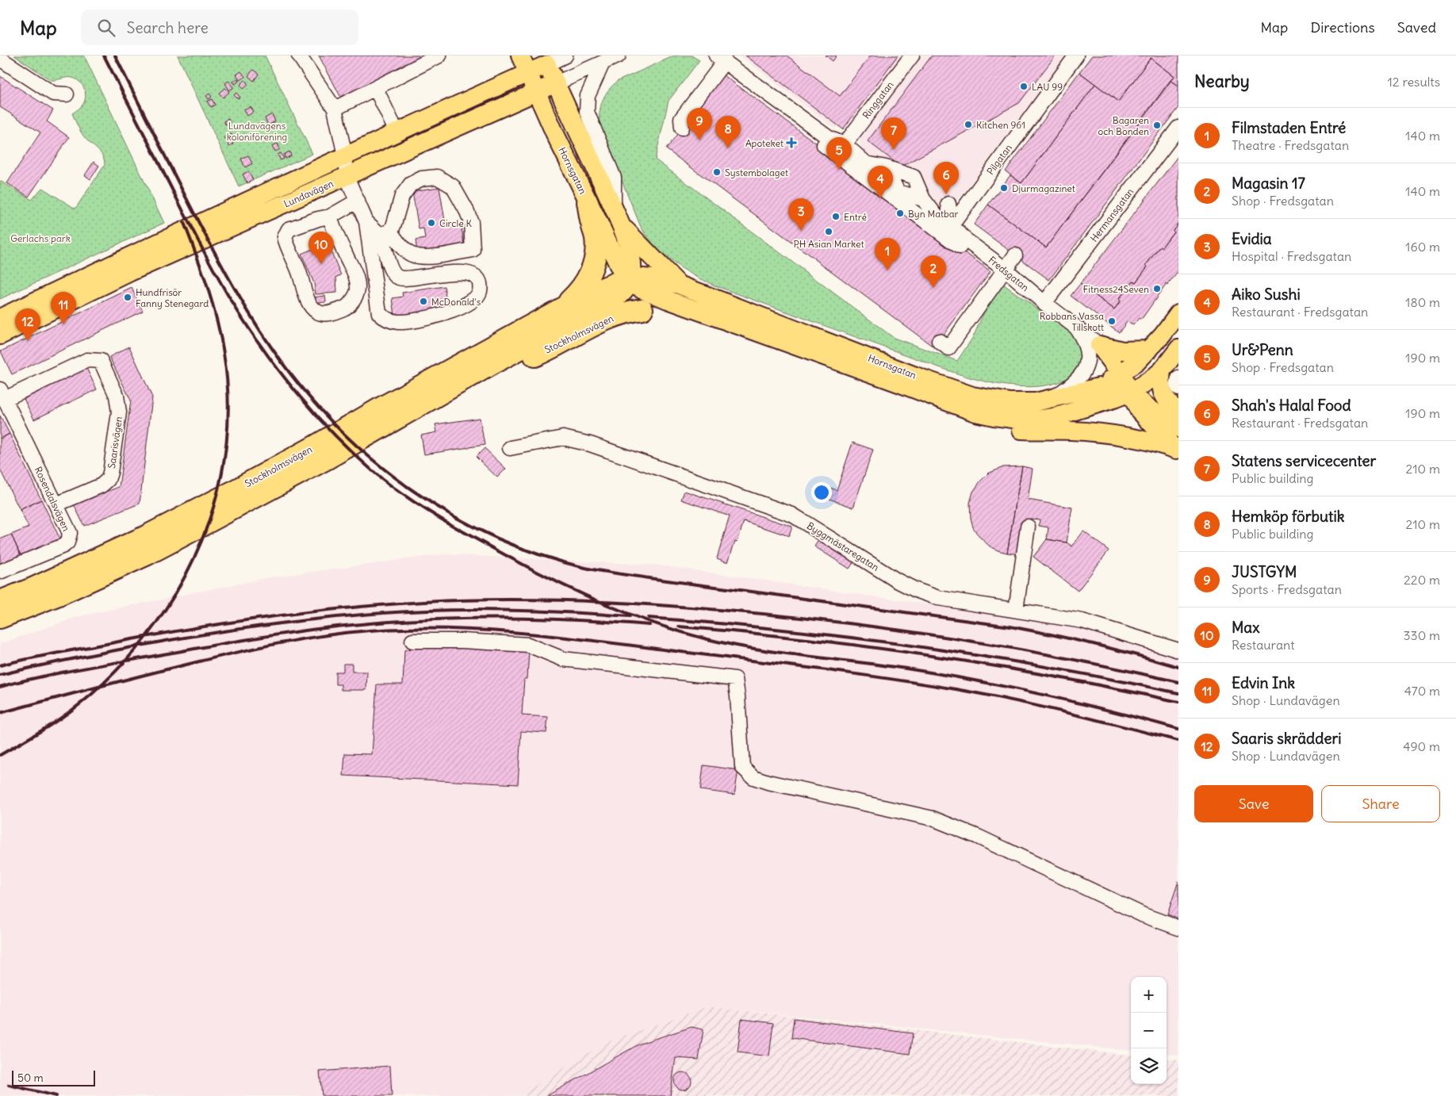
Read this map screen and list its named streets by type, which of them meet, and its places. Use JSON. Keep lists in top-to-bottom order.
{
  "streets": {
    "highway": ["Stockholmsvägen"],
    "main road": ["Hornsgatan", "Lundavägen"],
    "street": [
      "Ringgatan",
      "Pilgatan",
      "Hermansgatan",
      "Fredsgatan",
      "Saarisvägen",
      "Rosendalsvägen",
      "Byggmästaregatan"
    ]
  },
  "crossings": [
    ["Ringgatan", "Fredsgatan"],
    ["Pilgatan", "Fredsgatan"],
    ["Hornsgatan", "Lundavägen"],
    ["Hornsgatan", "Stockholmsvägen"],
    ["Hermansgatan", "Fredsgatan"],
    ["Saarisvägen", "Rosendalsvägen"]
  ],
  "parks": ["Lundavägens koloniförening", "Gerlachs park"],
  "places": {
    "other": [
      "LAU 99",
      "Kitchen 961",
      "Bagaren och Bonden",
      "Systembolaget",
      "Djurmagazinet",
      "Byn Matbar",
      "Entré",
      "Circle K",
      "PH Asian Market",
      "Fitness24Seven",
      "Hundfrisör Fanny Stenegard",
      "McDonald's",
      "Robbans Vassa Tillskott"
    ],
    "health": ["Apoteket"]
  },
  "scale_bar": "50 m",
  "page": {
    "header": "Map",
    "search": "Search here",
    "nav": ["Map", "Directions", "Saved"],
    "heading": ["Nearby", "12 results"],
    "list": [
      {
        "mark": "1",
        "name": "Filmstaden Entré",
        "note": "Theatre · Fredsgatan",
        "value": "140 m"
      },
      {
        "mark": "2",
        "name": "Magasin 17",
        "note": "Shop · Fredsgatan",
        "value": "140 m"
      },
      {
        "mark": "3",
        "name": "Evidia",
        "note": "Hospital · Fredsgatan",
        "value": "160 m"
      },
      {
        "mark": "4",
        "name": "Aiko Sushi",
        "note": "Restaurant · Fredsgatan",
        "value": "180 m"
      },
      {
        "mark": "5",
        "name": "Ur&Penn",
        "note": "Shop · Fredsgatan",
        "value": "190 m"
      },
      {
        "mark": "6",
        "name": "Shah's Halal Food",
        "note": "Restaurant · Fredsgatan",
        "value": "190 m"
      },
      {
        "mark": "7",
        "name": "Statens servicecenter",
        "note": "Public building",
        "value": "210 m"
      },
      {
        "mark": "8",
        "name": "Hemköp förbutik",
        "note": "Public building",
        "value": "210 m"
      },
      {
        "mark": "9",
        "name": "JUSTGYM",
        "note": "Sports · Fredsgatan",
        "value": "220 m"
      },
      {
        "mark": "10",
        "name": "Max",
        "note": "Restaurant",
        "value": "330 m"
      },
      {
        "mark": "11",
        "name": "Edvin Ink",
        "note": "Shop · Lundavägen",
        "value": "470 m"
      },
      {
        "mark": "12",
        "name": "Saaris skrädderi",
        "note": "Shop · Lundavägen",
        "value": "490 m"
      }
    ],
    "pins": [
      "9",
      "8",
      "7",
      "5",
      "6",
      "4",
      "3",
      "10",
      "1",
      "2",
      "11",
      "12"
    ],
    "buttons": ["Save", "Share"],
    "map_buttons": ["+", "−"],
    "scale": "50 m"
  }
}
